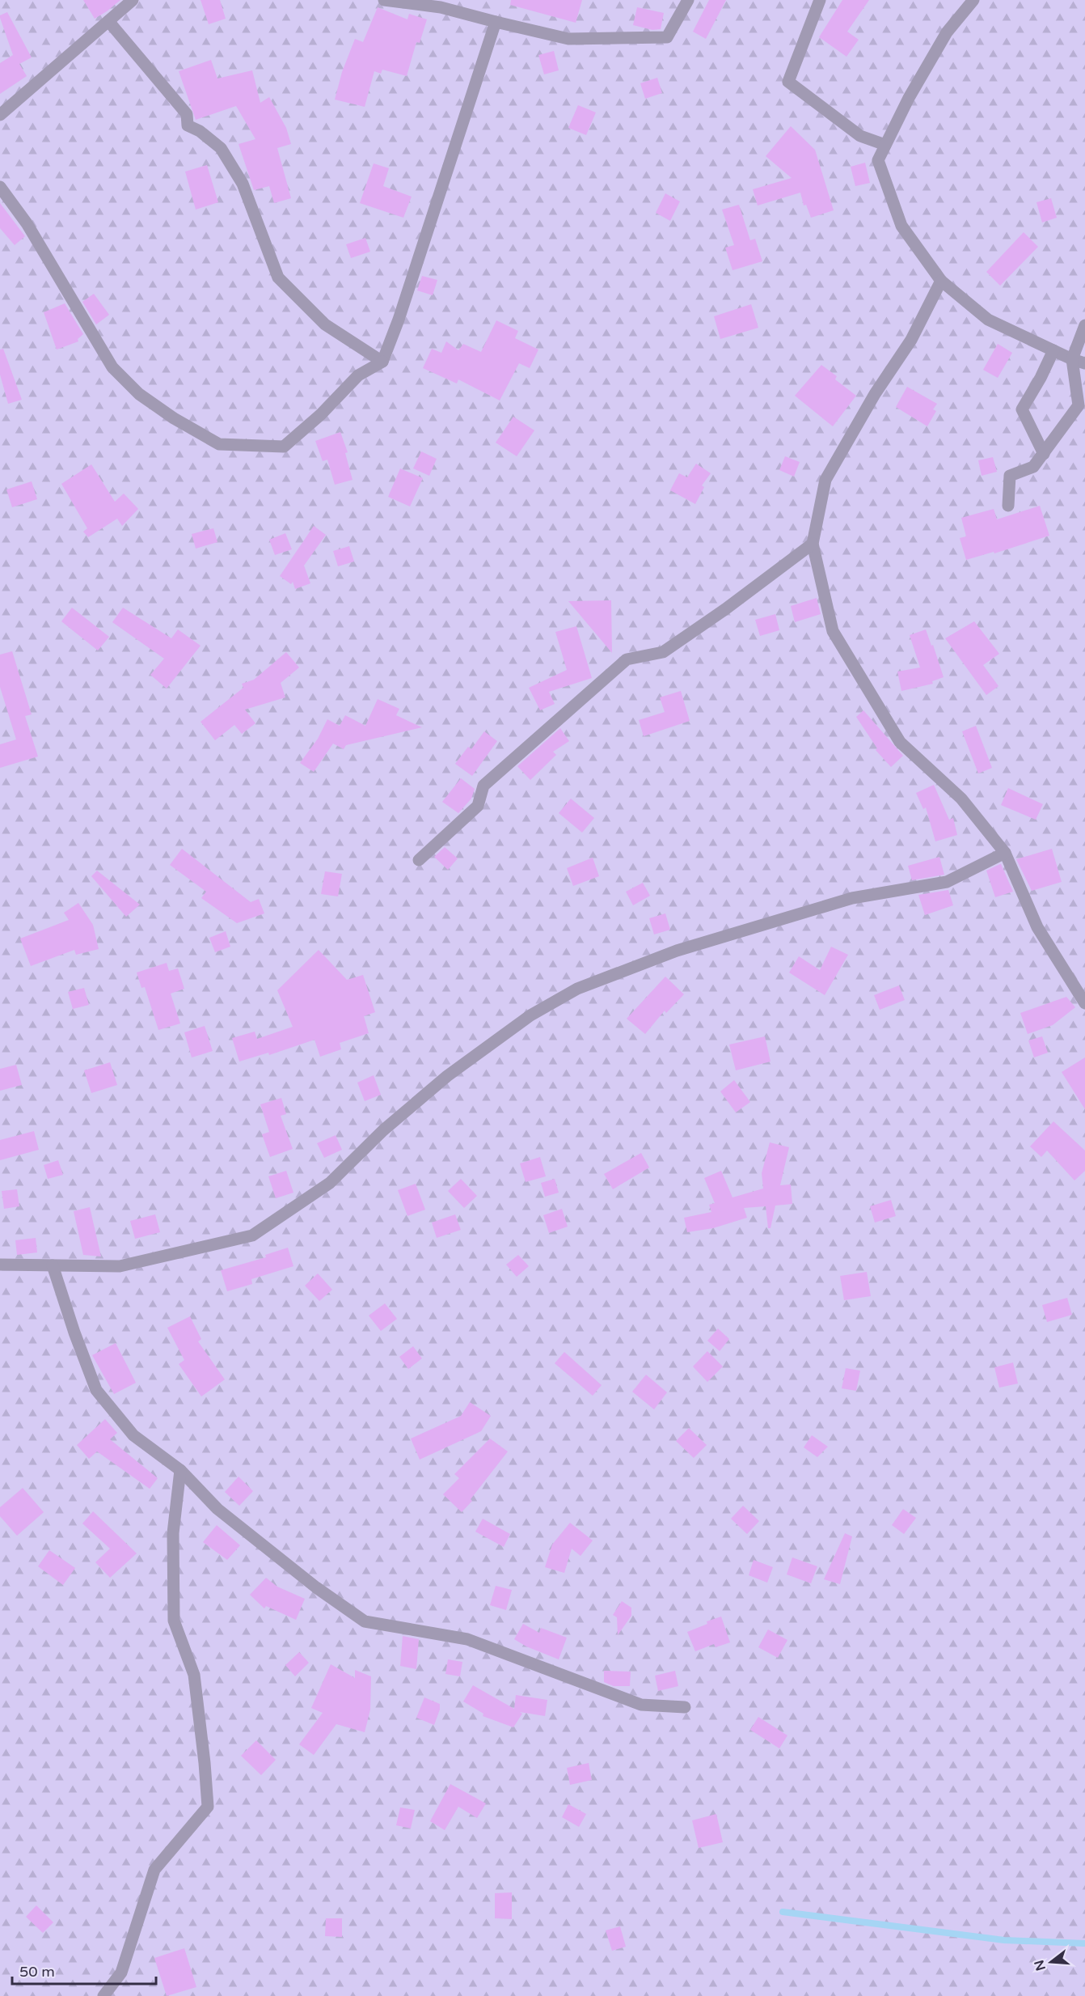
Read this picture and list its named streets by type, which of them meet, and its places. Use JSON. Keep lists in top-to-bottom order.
{
  "scale_bar": "50 m",
  "north": "left"
}
